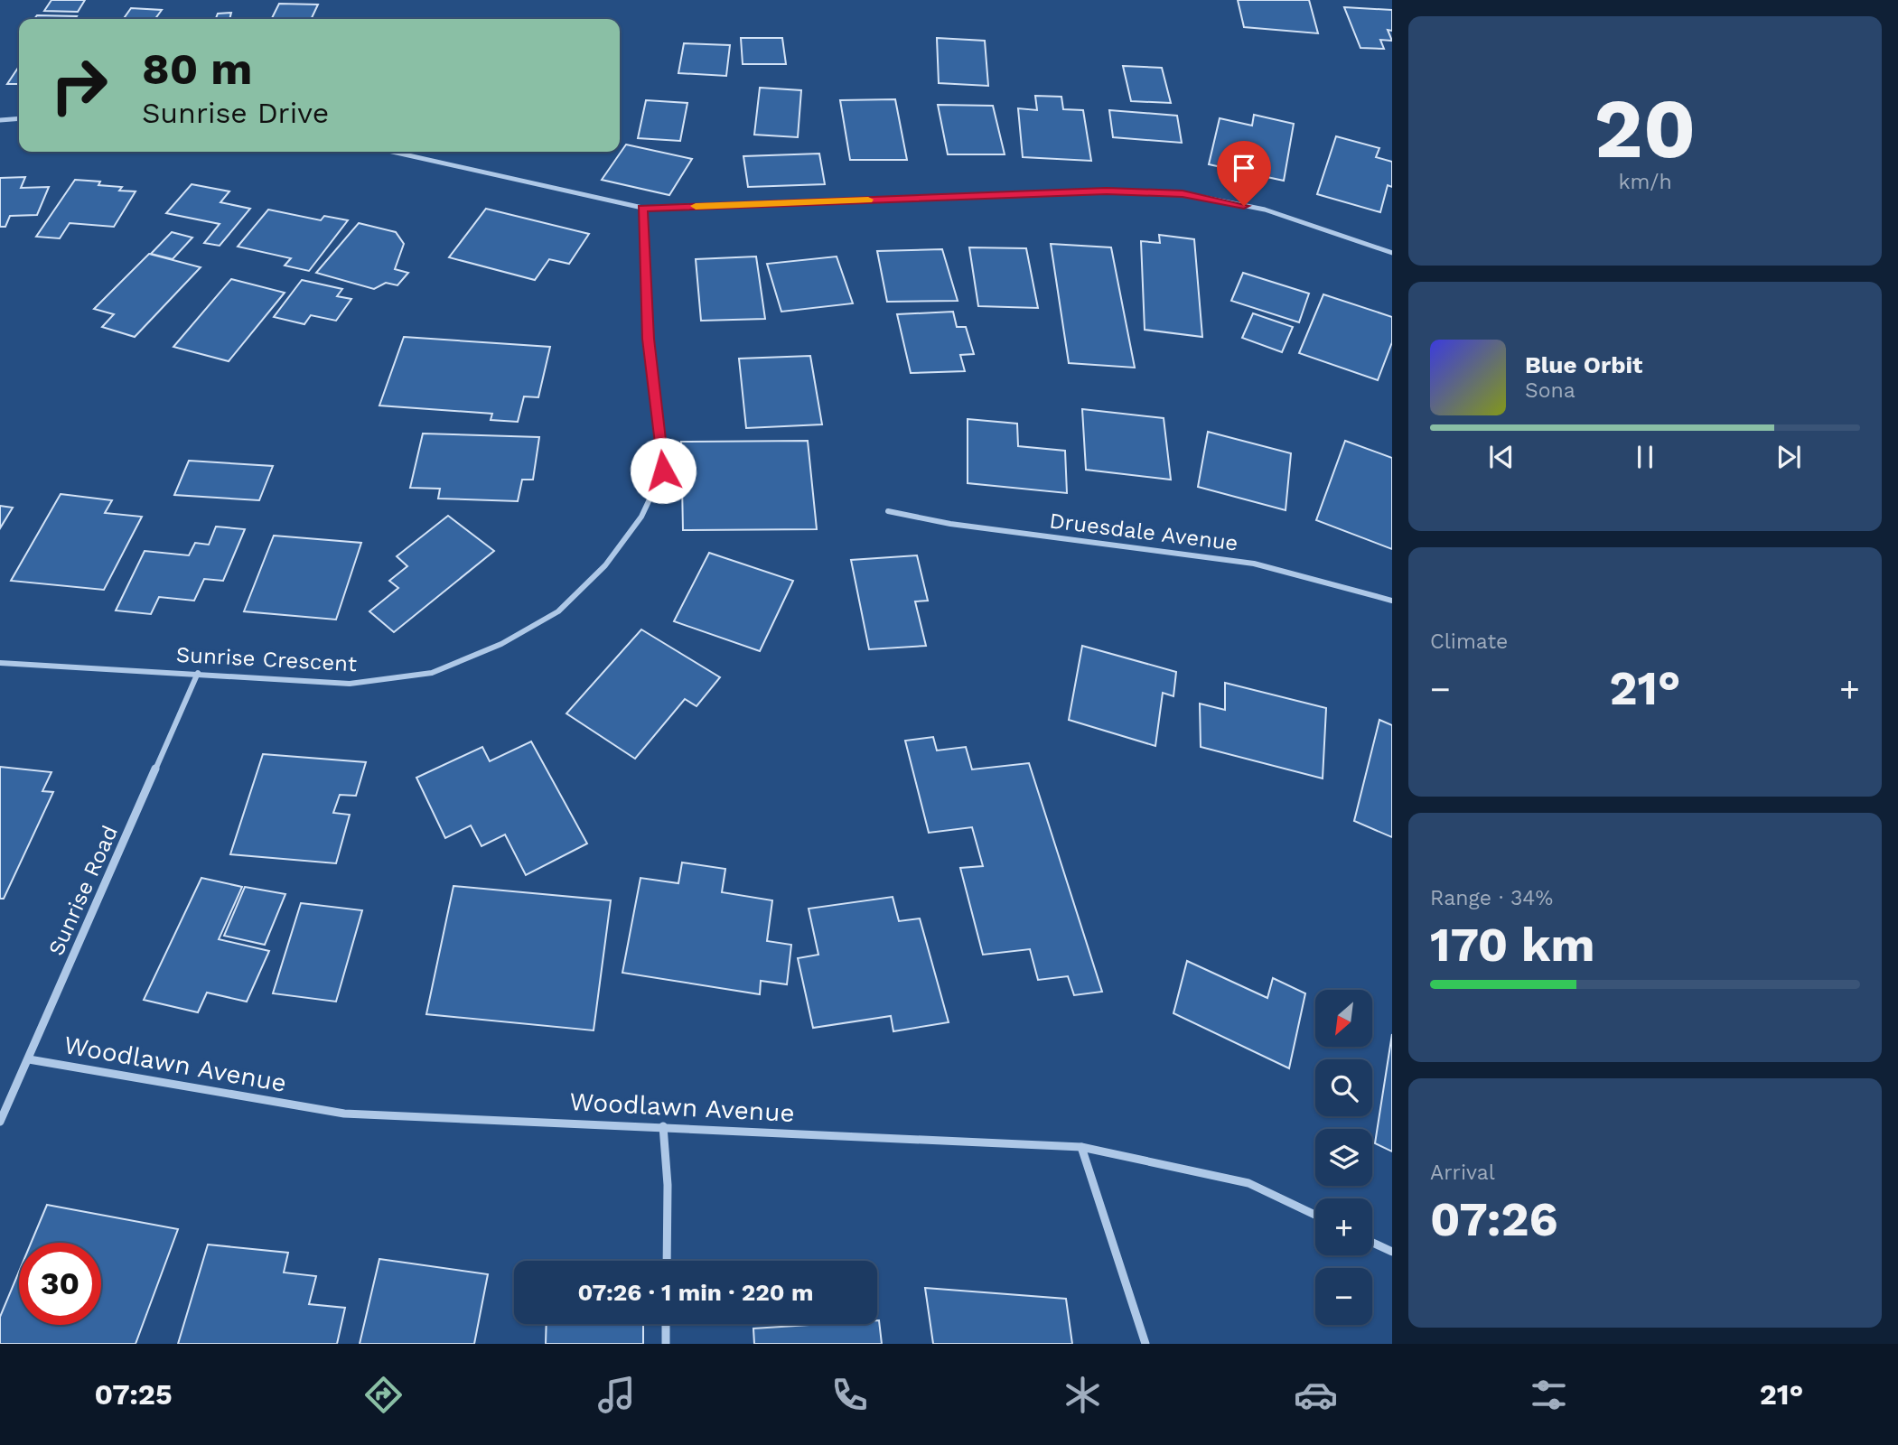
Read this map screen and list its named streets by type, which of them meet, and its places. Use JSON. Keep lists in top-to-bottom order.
{
  "streets": {
    "street": [
      "Druesdale Avenue",
      "Sunrise Crescent",
      "Sunrise Road",
      "Woodlawn Avenue"
    ]
  },
  "crossings": [
    ["Sunrise Crescent", "Sunrise Road"],
    ["Sunrise Road", "Woodlawn Avenue"]
  ],
  "north": "bottom left",
  "page": {
    "tile": [
      ["20", "km/h"],
      "Climate",
      ["Range · 34%", "170 km"],
      ["Arrival", "07:26"]
    ],
    "turn": ["80 m", "Sunrise Drive"],
    "song": ["Blue Orbit", "Sona"],
    "heat": ["−", "21°", "+"],
    "map_buttons": ["+", "−"],
    "limit": "30",
    "trip": "07:26 · 1 min · 220 m",
    "tabs": ["07:25", "21°"]
  }
}
